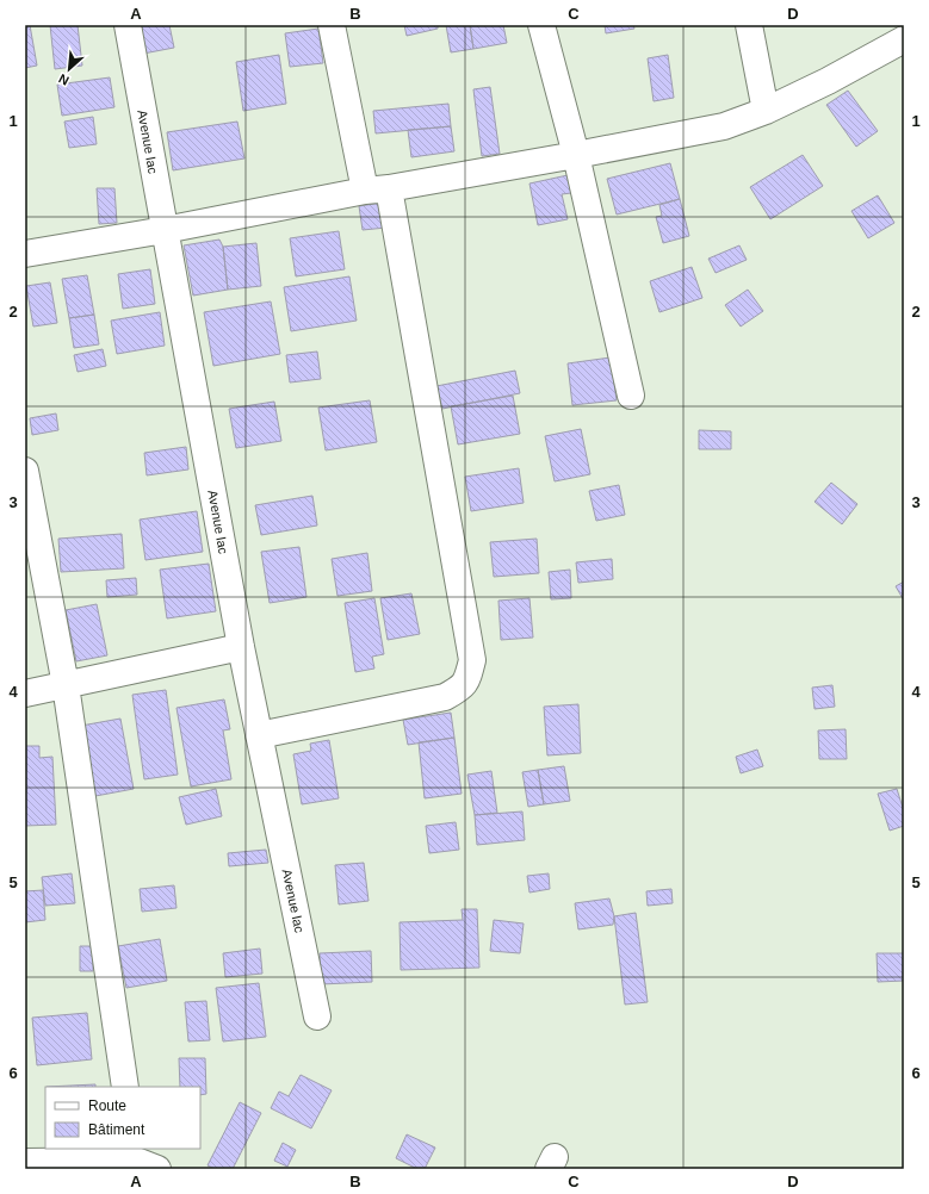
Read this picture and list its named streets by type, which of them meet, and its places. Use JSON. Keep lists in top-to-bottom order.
{
  "streets": {
    "street": ["Avenue lac"]
  },
  "legend": ["Route", "Bâtiment"],
  "north": "bottom left",
  "grid": {
    "columns": [
      "A",
      "B",
      "C",
      "D"
    ],
    "rows": [
      "1",
      "2",
      "3",
      "4",
      "5",
      "6"
    ]
  }
}
